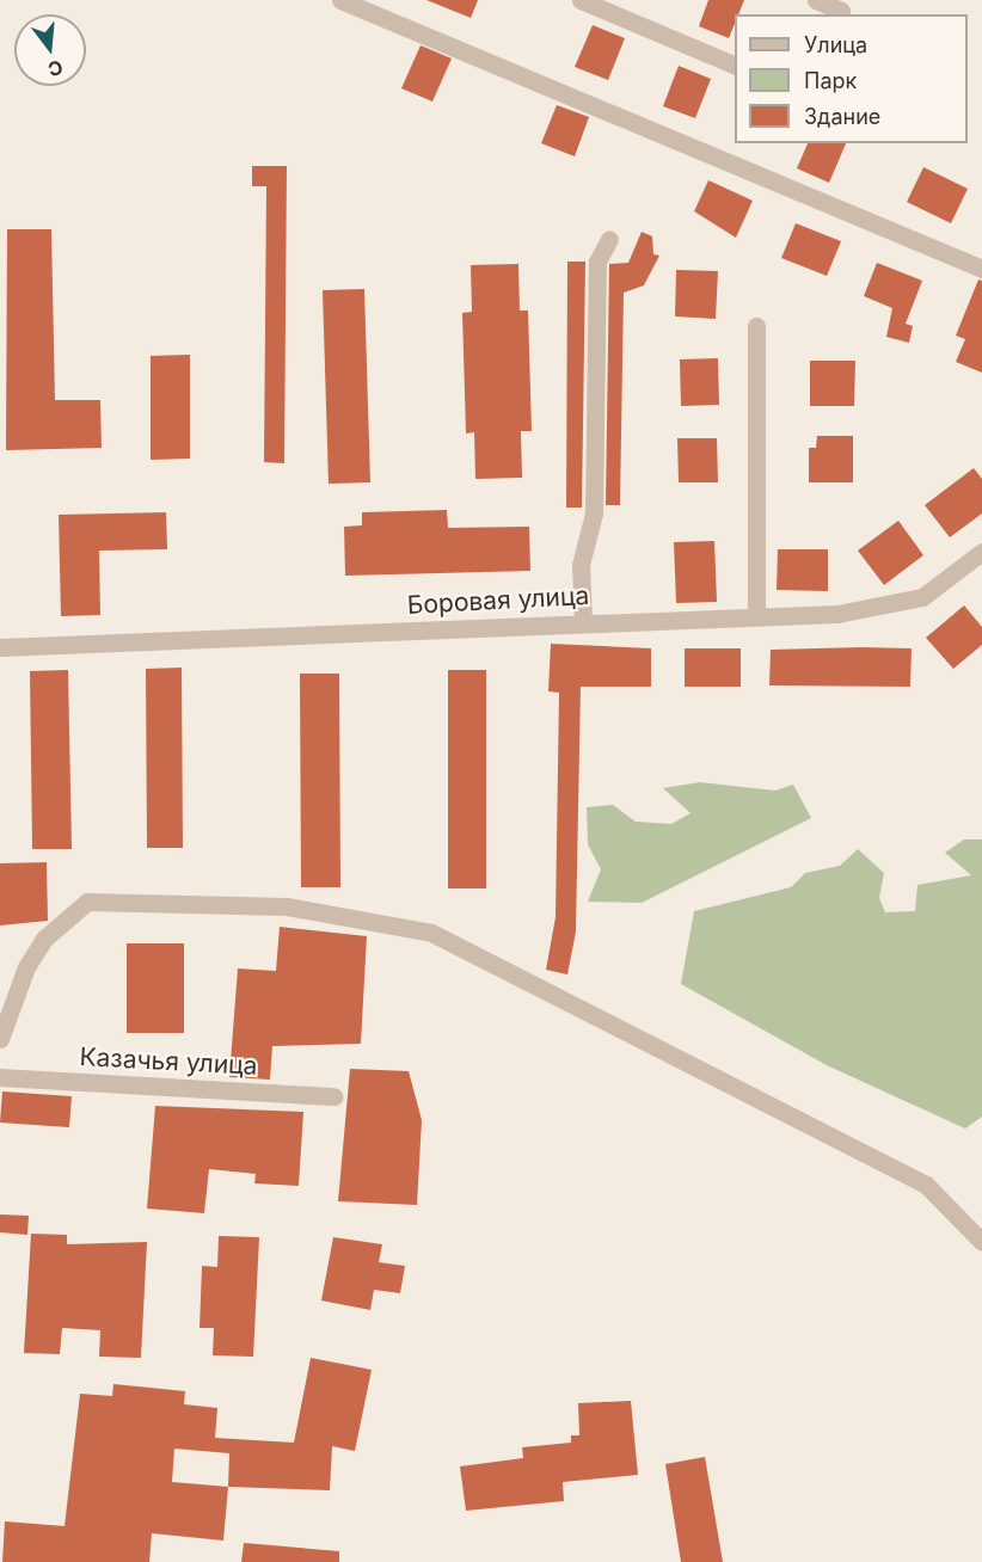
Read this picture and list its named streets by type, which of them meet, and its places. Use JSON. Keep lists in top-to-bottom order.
{
  "streets": {
    "street": ["Боровая улица", "Казачья улица"]
  },
  "legend": ["Улица", "Парк", "Здание"],
  "north": "bottom"
}
